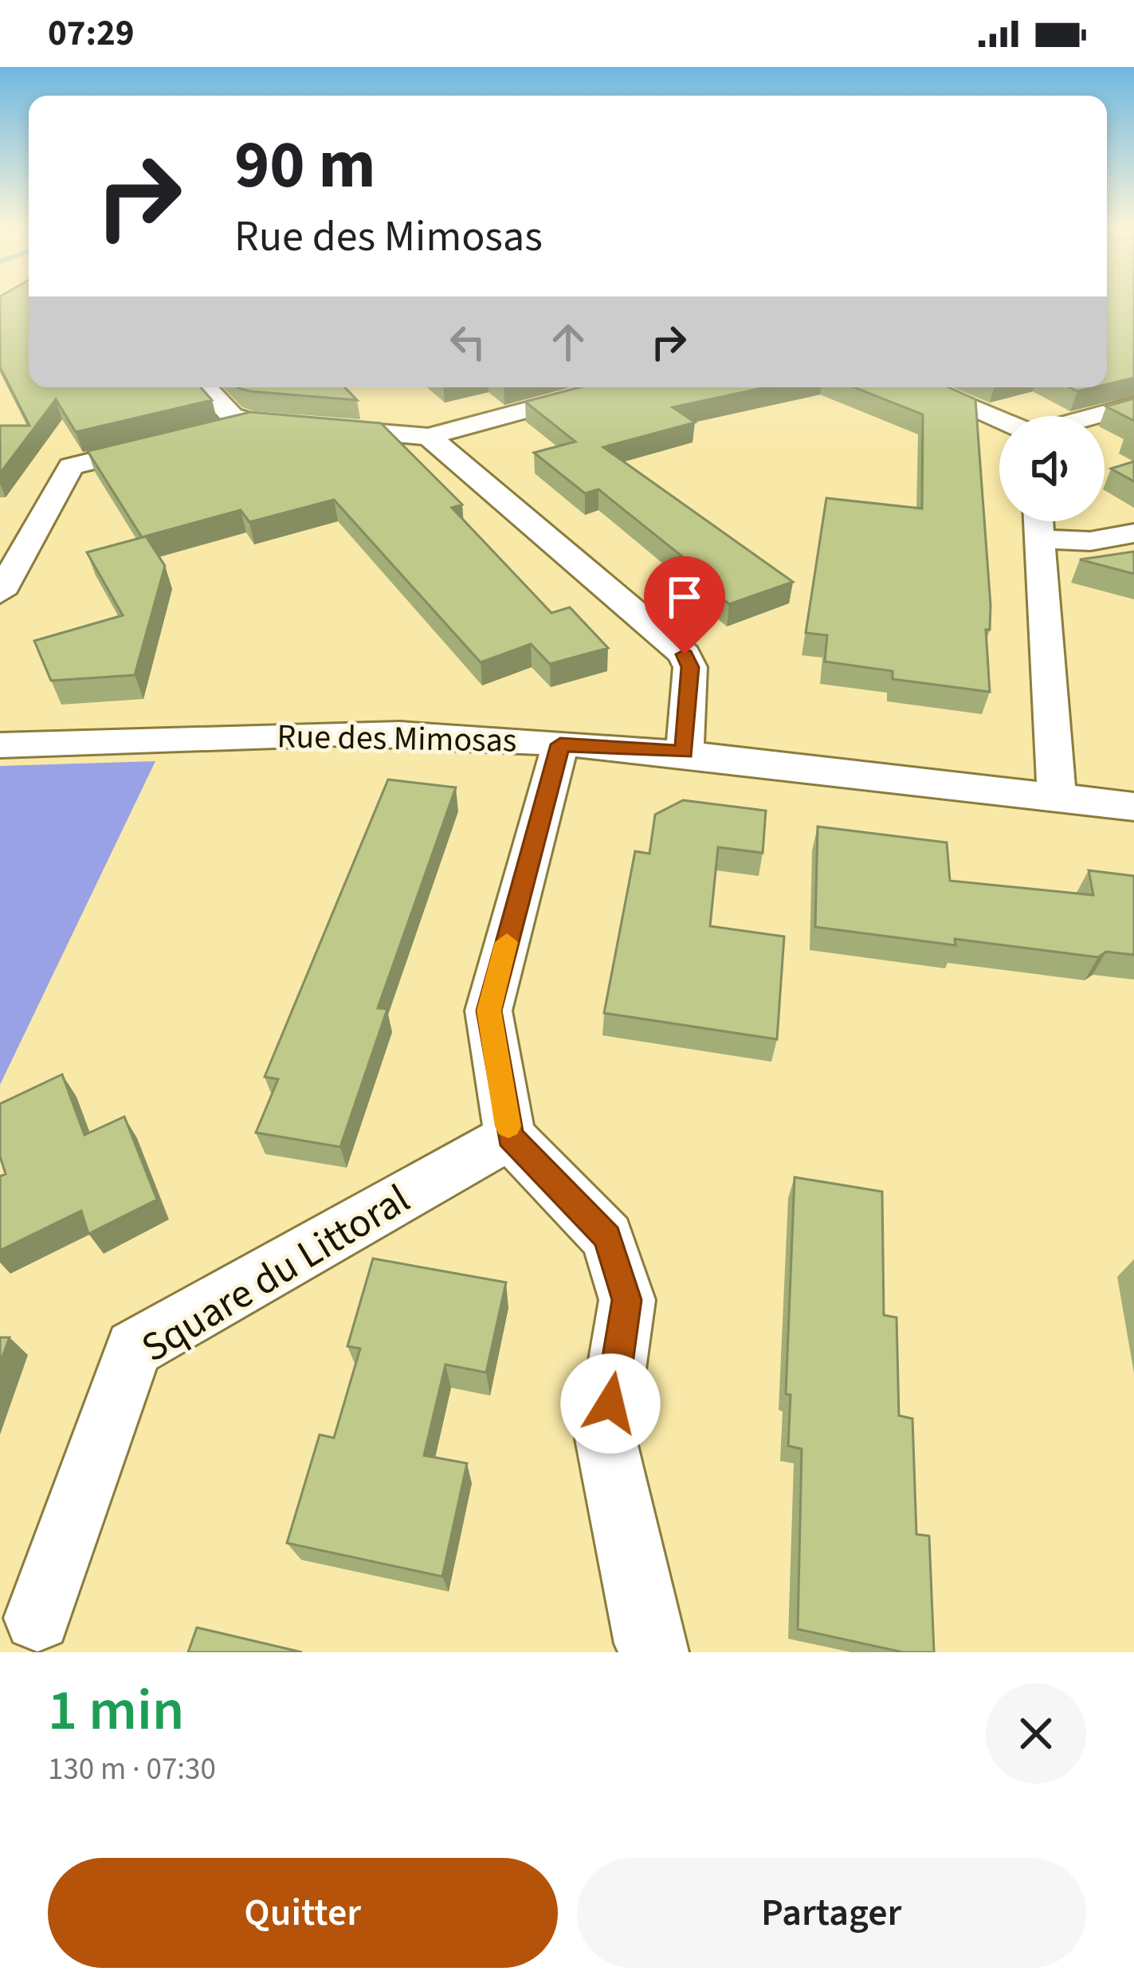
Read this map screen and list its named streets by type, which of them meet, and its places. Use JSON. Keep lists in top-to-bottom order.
{
  "streets": {
    "street": ["Rue des Mimosas", "Square du Littoral"]
  },
  "page": {
    "status": "07:29",
    "turn": ["90 m", "Rue des Mimosas"],
    "heading": ["1 min", "130 m · 07:30"],
    "buttons": ["Quitter", "Partager"]
  }
}
